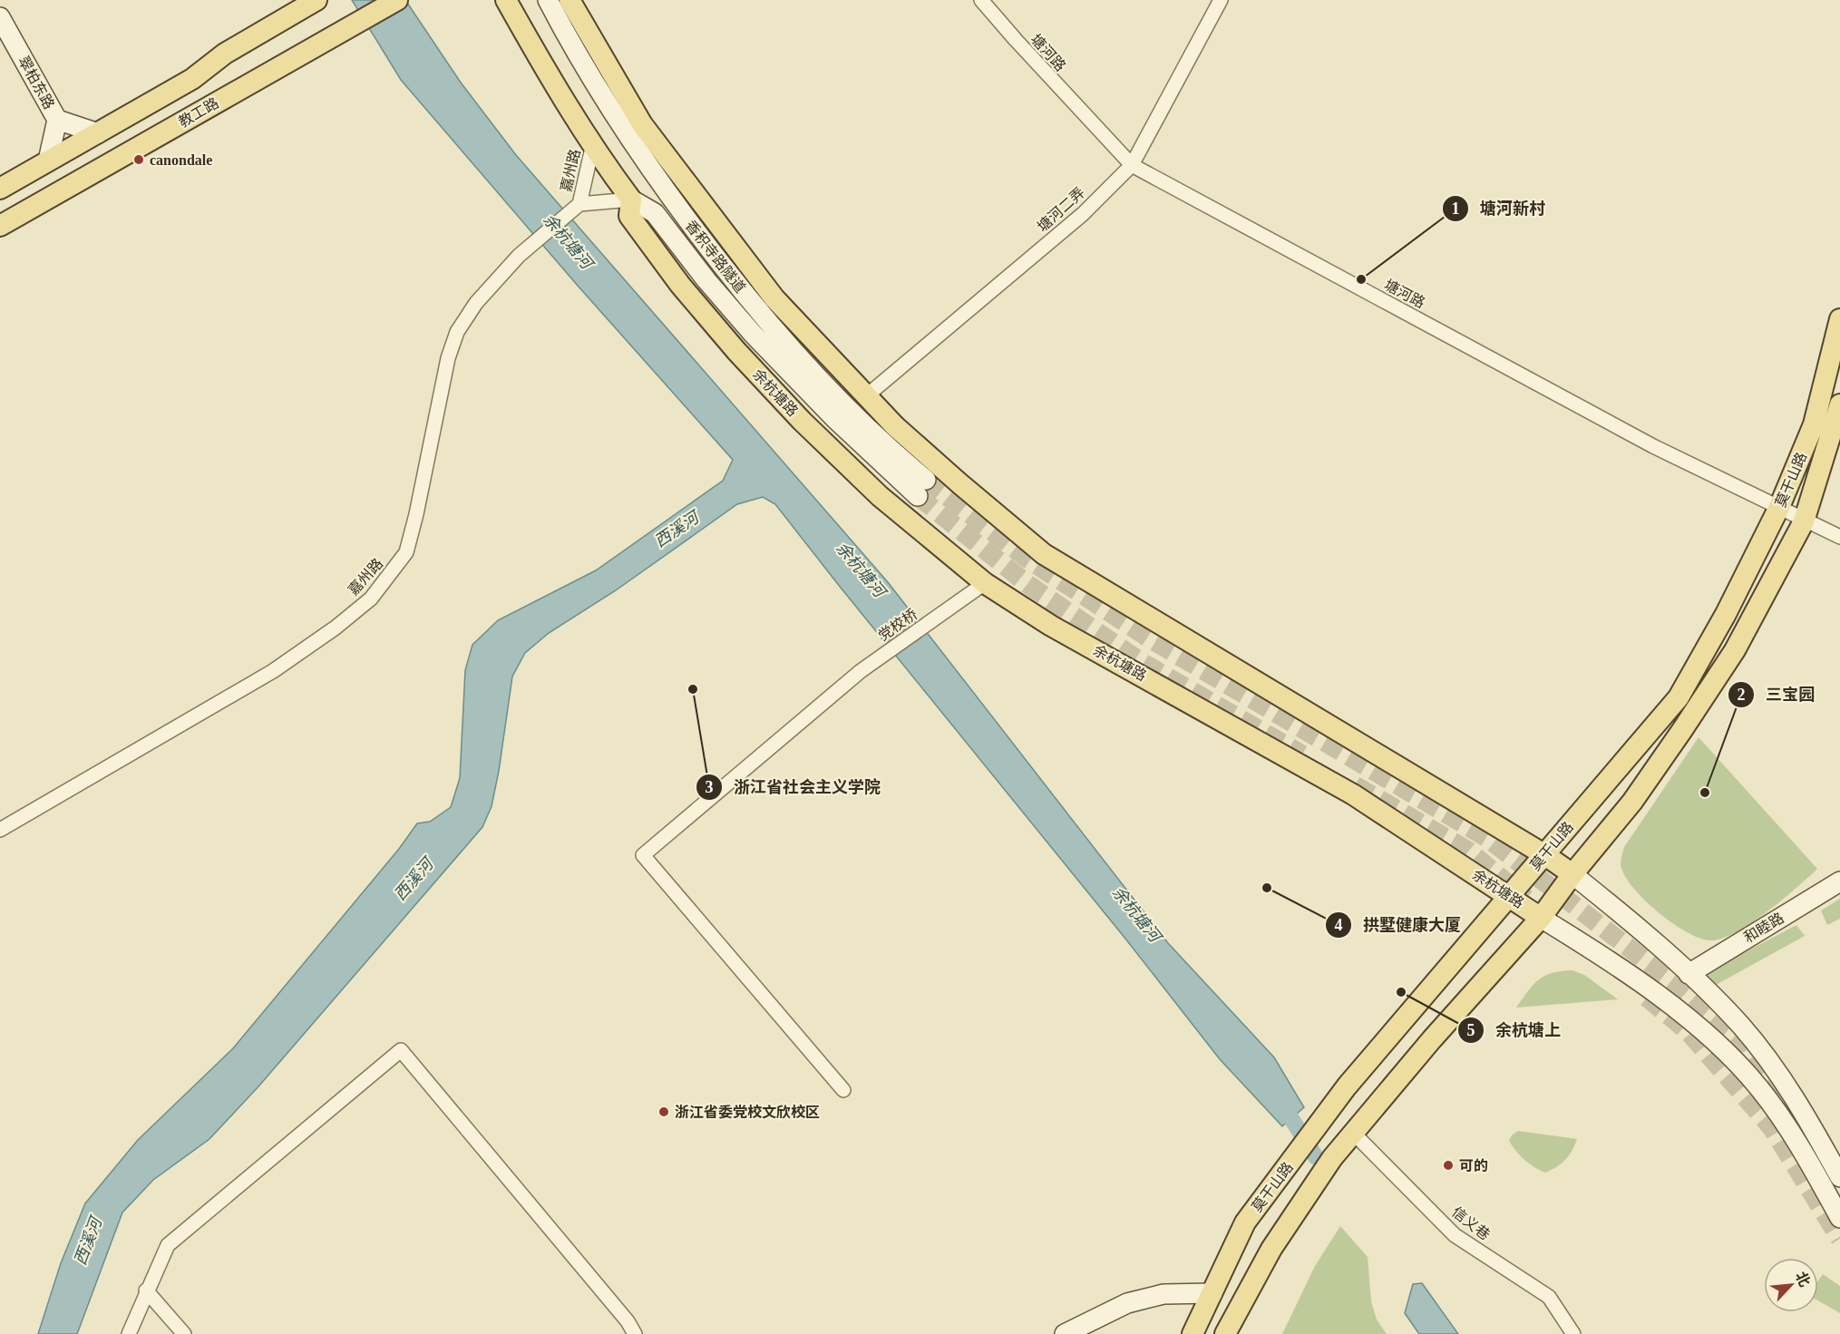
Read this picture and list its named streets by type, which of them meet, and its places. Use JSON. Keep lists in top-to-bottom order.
{
  "streets": {
    "main road": [
      "翠柏东路",
      "教工路",
      "香积寺路隧道",
      "余杭塘路",
      "莫干山路",
      "和睦路"
    ],
    "street": [
      "塘河路",
      "嘉州路",
      "塘河二弄",
      "党校桥",
      "信义巷"
    ]
  },
  "crossings": [
    ["塘河路", "塘河二弄"],
    ["塘河路", "莫干山路"],
    ["嘉州路", "香积寺路隧道"],
    ["嘉州路", "余杭塘路"],
    ["香积寺路隧道", "余杭塘路"],
    ["余杭塘路", "莫干山路"],
    ["余杭塘路", "党校桥"],
    ["莫干山路", "信义巷"]
  ],
  "water": ["余杭塘河", "西溪河"],
  "places": [
    "canondale",
    "塘河新村",
    "浙江省社会主义学院",
    "三宝园",
    "拱墅健康大厦",
    "余杭塘上",
    "浙江省委党校文欣校区",
    "可的"
  ],
  "north": "top right"
}
